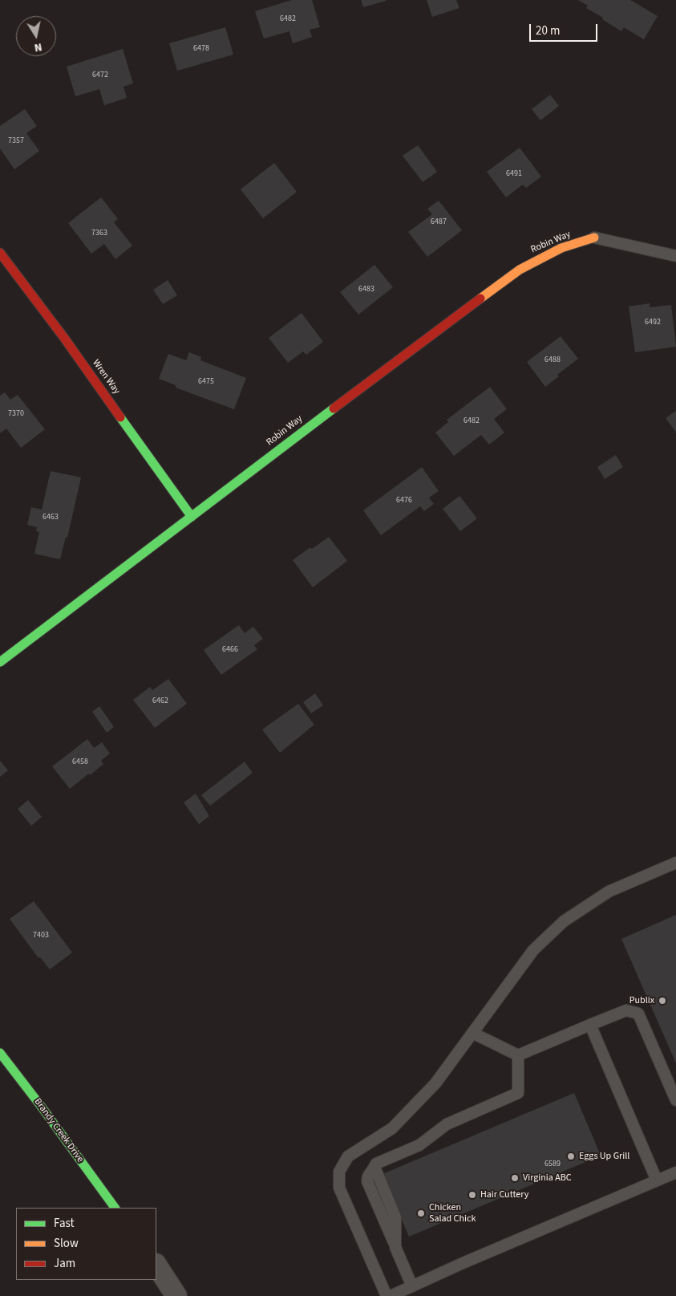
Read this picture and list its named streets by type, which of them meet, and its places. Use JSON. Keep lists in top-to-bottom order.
{
  "streets": {
    "street": ["Robin Way", "Wren Way", "Brandy Creek Drive"]
  },
  "crossings": [
    ["Robin Way", "Wren Way"]
  ],
  "places": [
    "Publix",
    "Eggs Up Grill",
    "Virginia ABC",
    "Hair Cuttery",
    "Chicken Salad Chick"
  ],
  "house_numbers": [
    "6482",
    "6478",
    "6472",
    "7357",
    "6491",
    "6487",
    "7363",
    "6483",
    "6492",
    "6488",
    "6475",
    "7370",
    "6482",
    "6476",
    "6463",
    "6466",
    "6462",
    "6458",
    "7403",
    "6589"
  ],
  "legend": ["Fast", "Slow", "Jam"],
  "scale_bar": "20 m",
  "north": "bottom"
}
